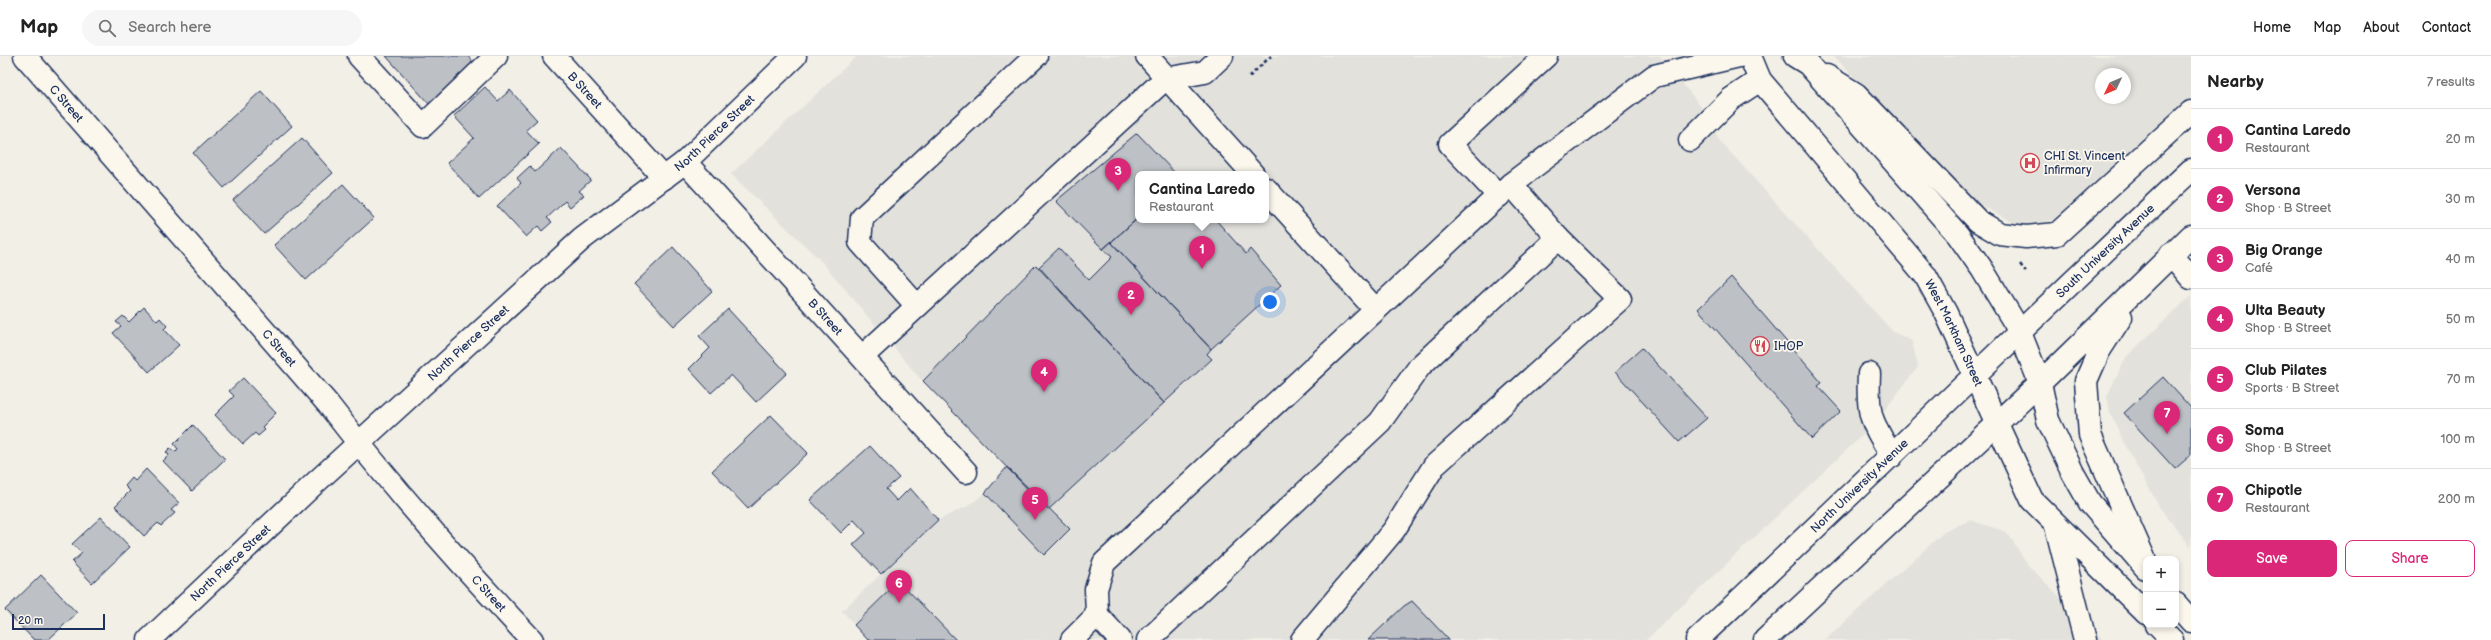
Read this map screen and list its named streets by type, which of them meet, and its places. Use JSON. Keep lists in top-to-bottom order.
{
  "streets": {
    "main road": [
      "B Street",
      "C Street",
      "North Pierce Street",
      "South University Avenue",
      "West Markham Street",
      "North University Avenue"
    ]
  },
  "crossings": [
    ["B Street", "North Pierce Street"],
    ["C Street", "North Pierce Street"],
    ["South University Avenue", "North University Avenue"],
    ["West Markham Street", "North University Avenue"]
  ],
  "places": {
    "hospital": ["CHI St. Vincent Infirmary"],
    "restaurant": ["IHOP"]
  },
  "scale_bar": "20 m",
  "north": "bottom left",
  "page": {
    "header": "Map",
    "search": "Search here",
    "nav": [
      "Home",
      "Map",
      "About",
      "Contact"
    ],
    "heading": ["Nearby", "7 results"],
    "list": [
      {
        "mark": "1",
        "name": "Cantina Laredo",
        "note": "Restaurant",
        "value": "20 m"
      },
      {
        "mark": "2",
        "name": "Versona",
        "note": "Shop · B Street",
        "value": "30 m"
      },
      {
        "mark": "3",
        "name": "Big Orange",
        "note": "Café",
        "value": "40 m"
      },
      {
        "mark": "4",
        "name": "Ulta Beauty",
        "note": "Shop · B Street",
        "value": "50 m"
      },
      {
        "mark": "5",
        "name": "Club Pilates",
        "note": "Sports · B Street",
        "value": "70 m"
      },
      {
        "mark": "6",
        "name": "Soma",
        "note": "Shop · B Street",
        "value": "100 m"
      },
      {
        "mark": "7",
        "name": "Chipotle",
        "note": "Restaurant",
        "value": "200 m"
      }
    ],
    "pins": [
      "3",
      "1",
      "2",
      "4",
      "7",
      "5",
      "6"
    ],
    "popup": ["Cantina Laredo", "Restaurant"],
    "buttons": ["Save", "Share"],
    "map_buttons": ["+", "−"],
    "scale": "20 m"
  }
}
